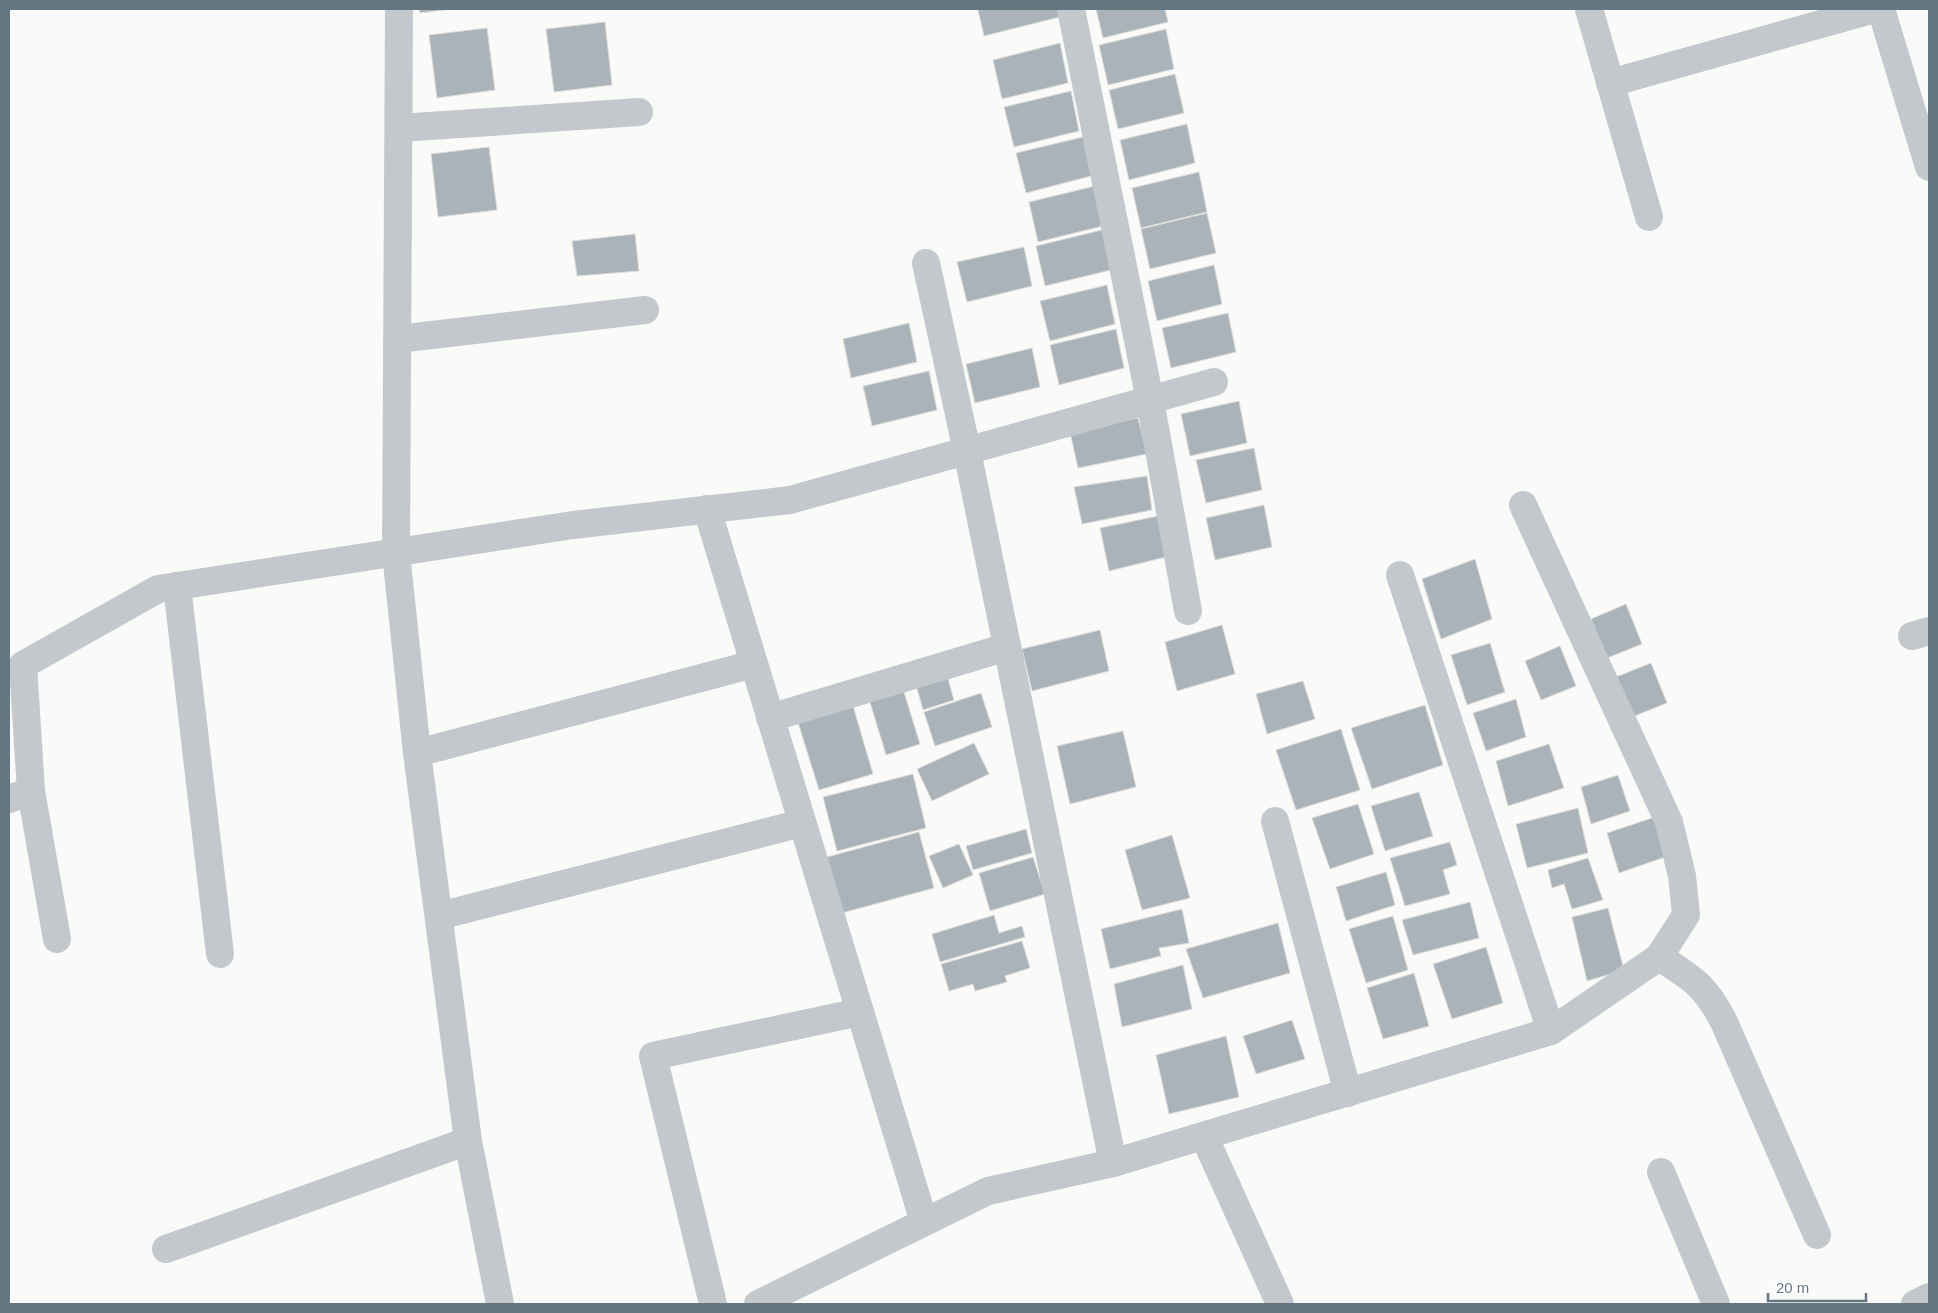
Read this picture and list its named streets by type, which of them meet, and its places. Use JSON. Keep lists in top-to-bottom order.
{
  "scale_bar": "20 m"
}
